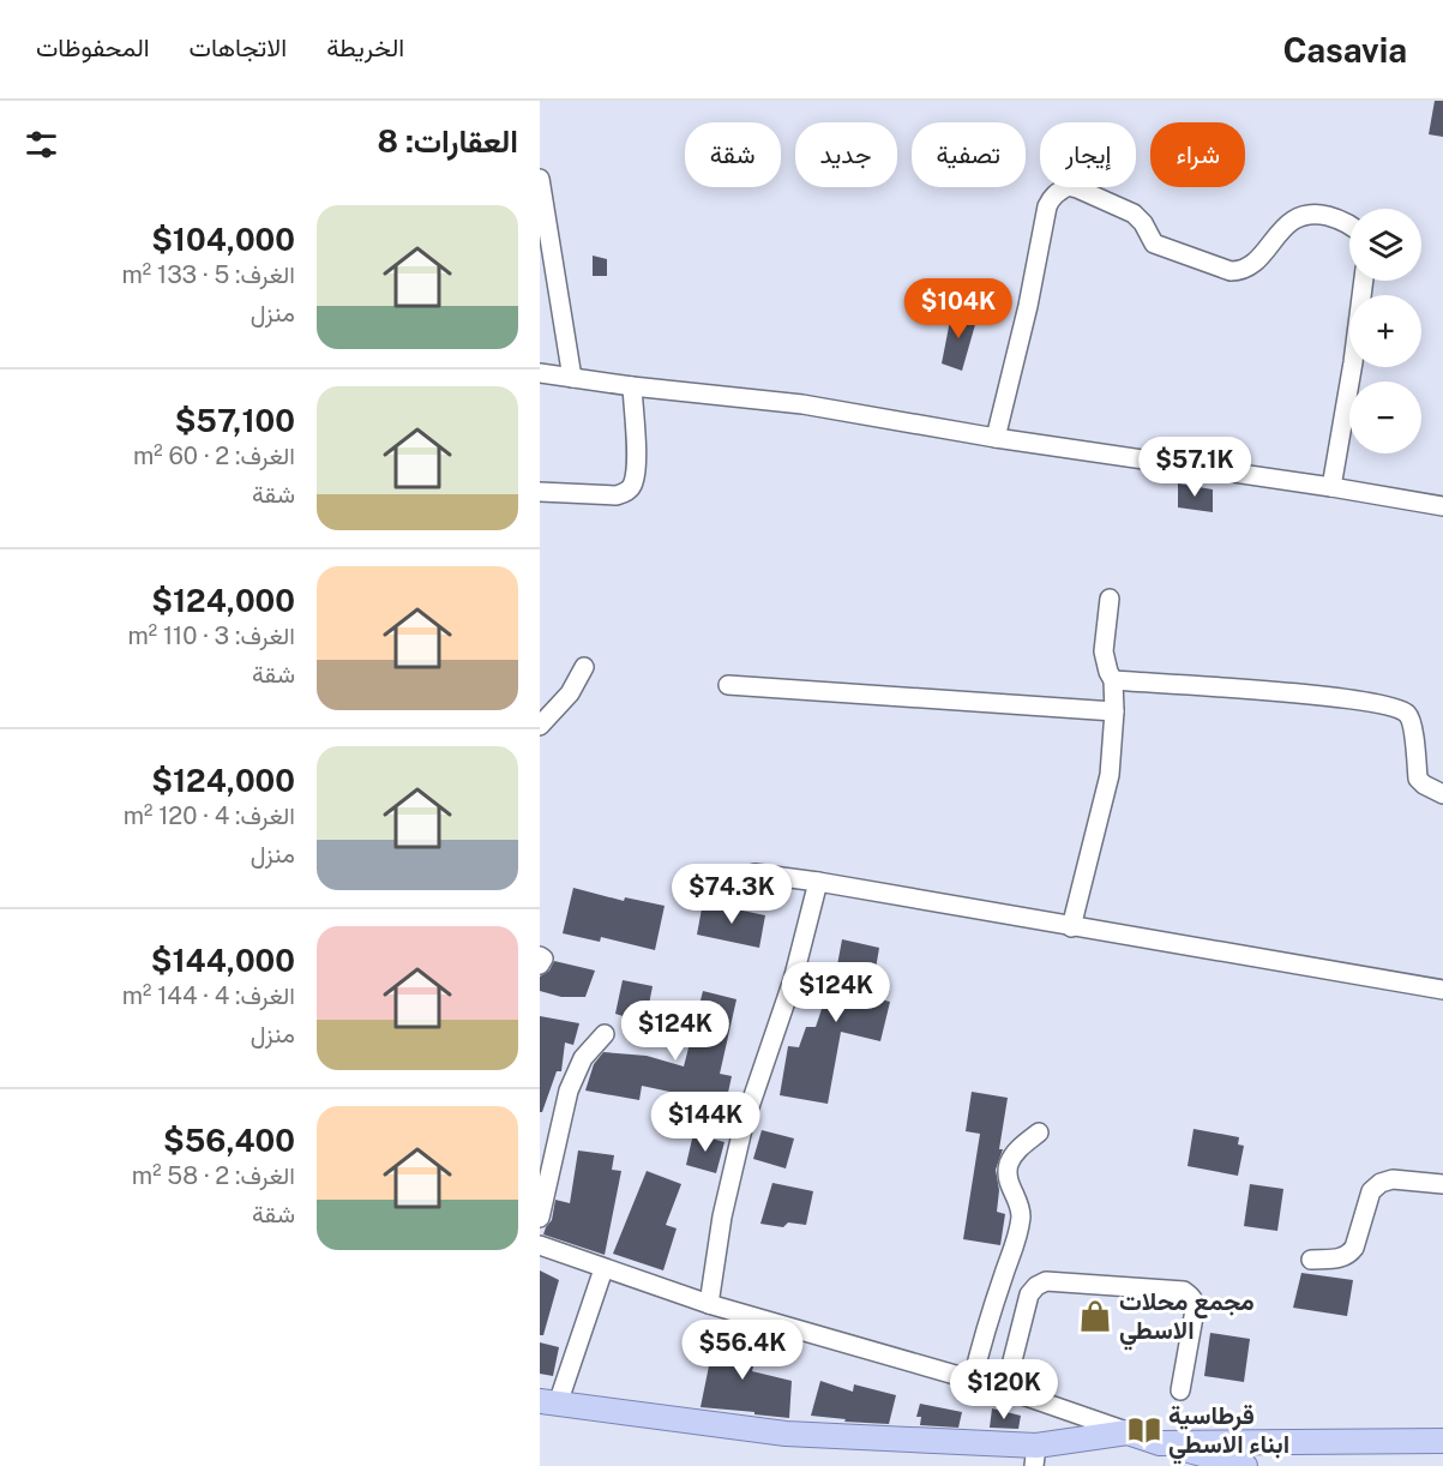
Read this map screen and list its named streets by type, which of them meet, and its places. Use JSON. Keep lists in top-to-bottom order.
{
  "places": {
    "shop": ["مجمع محلات الاسطي"],
    "library": ["قرطاسية ابناء الاسطي"]
  },
  "page": {
    "header": "Casavia",
    "nav": ["الخريطة", "الاتجاهات", "المحفوظات"],
    "heading": "العقارات: 8",
    "chip": [
      "شراء",
      "إيجار",
      "تصفية",
      "جديد",
      "شقة"
    ],
    "list": [
      {
        "name": "$104,000",
        "note": "الغرف: 5 · 133 m² · منزل"
      },
      {
        "name": "$57,100",
        "note": "الغرف: 2 · 60 m² · شقة"
      },
      {
        "name": "$124,000",
        "note": "الغرف: 3 · 110 m² · شقة"
      },
      {
        "name": "$124,000",
        "note": "الغرف: 4 · 120 m² · منزل"
      },
      {
        "name": "$144,000",
        "note": "الغرف: 4 · 144 m² · منزل"
      },
      {
        "name": "$56,400",
        "note": "الغرف: 2 · 58 m² · شقة"
      }
    ],
    "map_buttons": ["+", "−"],
    "price": [
      "$104K",
      "$57.1K",
      "$74.3K",
      "$124K",
      "$124K",
      "$144K",
      "$56.4K",
      "$120K"
    ]
  }
}
